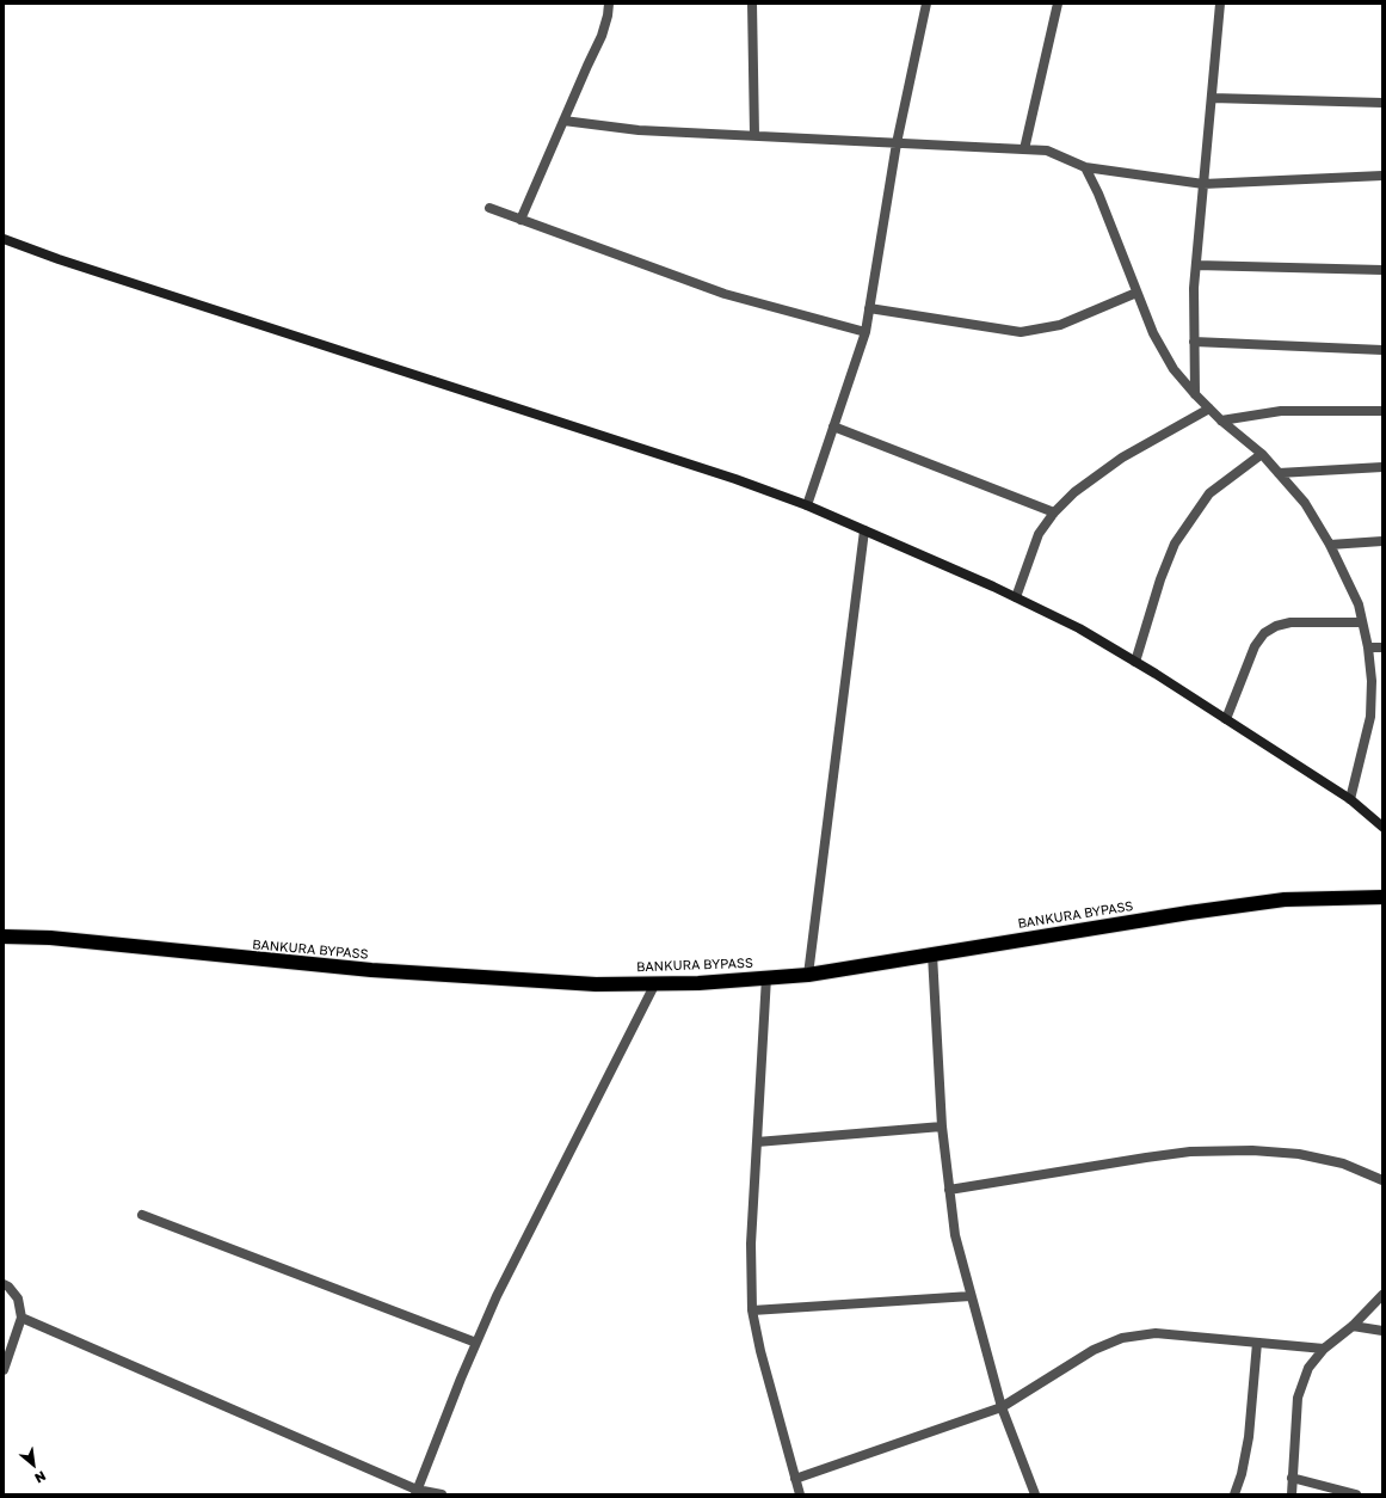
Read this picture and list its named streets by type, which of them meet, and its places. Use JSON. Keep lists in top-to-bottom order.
{
  "streets": {
    "highway": ["BANKURA BYPASS"]
  },
  "north": "bottom right"
}
